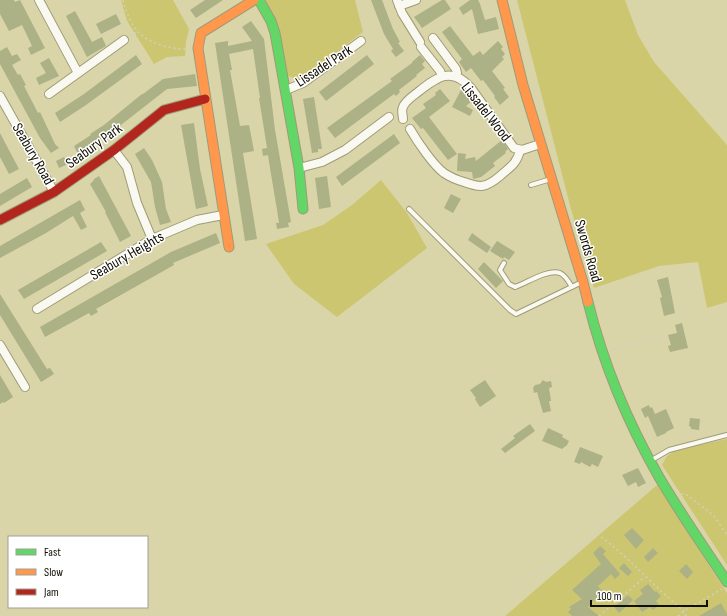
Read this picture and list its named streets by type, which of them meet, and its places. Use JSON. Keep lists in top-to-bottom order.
{
  "streets": {
    "street": [
      "Lissadel Park",
      "Lissadel Wood",
      "Seabury Park",
      "Seabury Road",
      "Swords Road",
      "Seabury Heights"
    ]
  },
  "crossings": [
    ["Lissadel Wood", "Swords Road"],
    ["Seabury Park", "Seabury Road"]
  ],
  "legend": ["Fast", "Slow", "Jam"],
  "scale_bar": "100 m"
}
